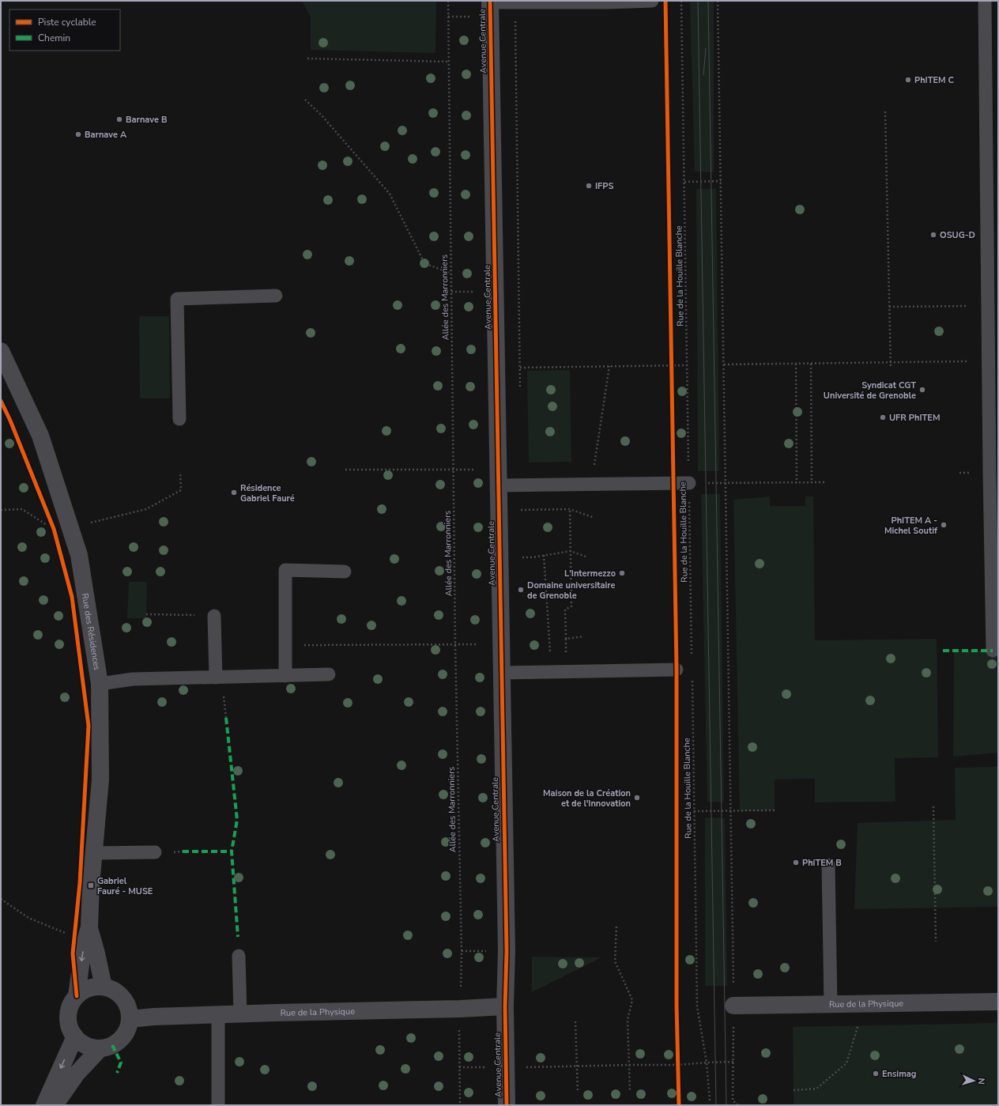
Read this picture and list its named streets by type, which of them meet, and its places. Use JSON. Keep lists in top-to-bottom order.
{
  "streets": {
    "street": ["Avenue Centrale", "Rue des Résidences", "Rue de la Physique"],
    "path": ["Allée des Marronniers"],
    "cycle path": ["Rue de la Houille Blanche"]
  },
  "crossings": [
    ["Avenue Centrale", "Rue de la Physique"],
    ["Allée des Marronniers", "Rue de la Physique"],
    ["Rue des Résidences", "Rue de la Physique"]
  ],
  "places": {
    "other": [
      "PhITEM C",
      "Barnave B",
      "Barnave A",
      "IFPS",
      "OSUG-D",
      "Syndicat CGT Université de Grenoble",
      "UFR PhITEM",
      "Résidence Gabriel Fauré",
      "PhITEM A - Michel Soutif",
      "L'Intermezzo",
      "Domaine universitaire de Grenoble",
      "Maison de la Création et de l'Innovation",
      "PhiTEM B",
      "Ensimag"
    ],
    "transit": ["Gabriel Fauré - MUSE"]
  },
  "legend": ["Piste cyclable", "Chemin"],
  "north": "right"
}
